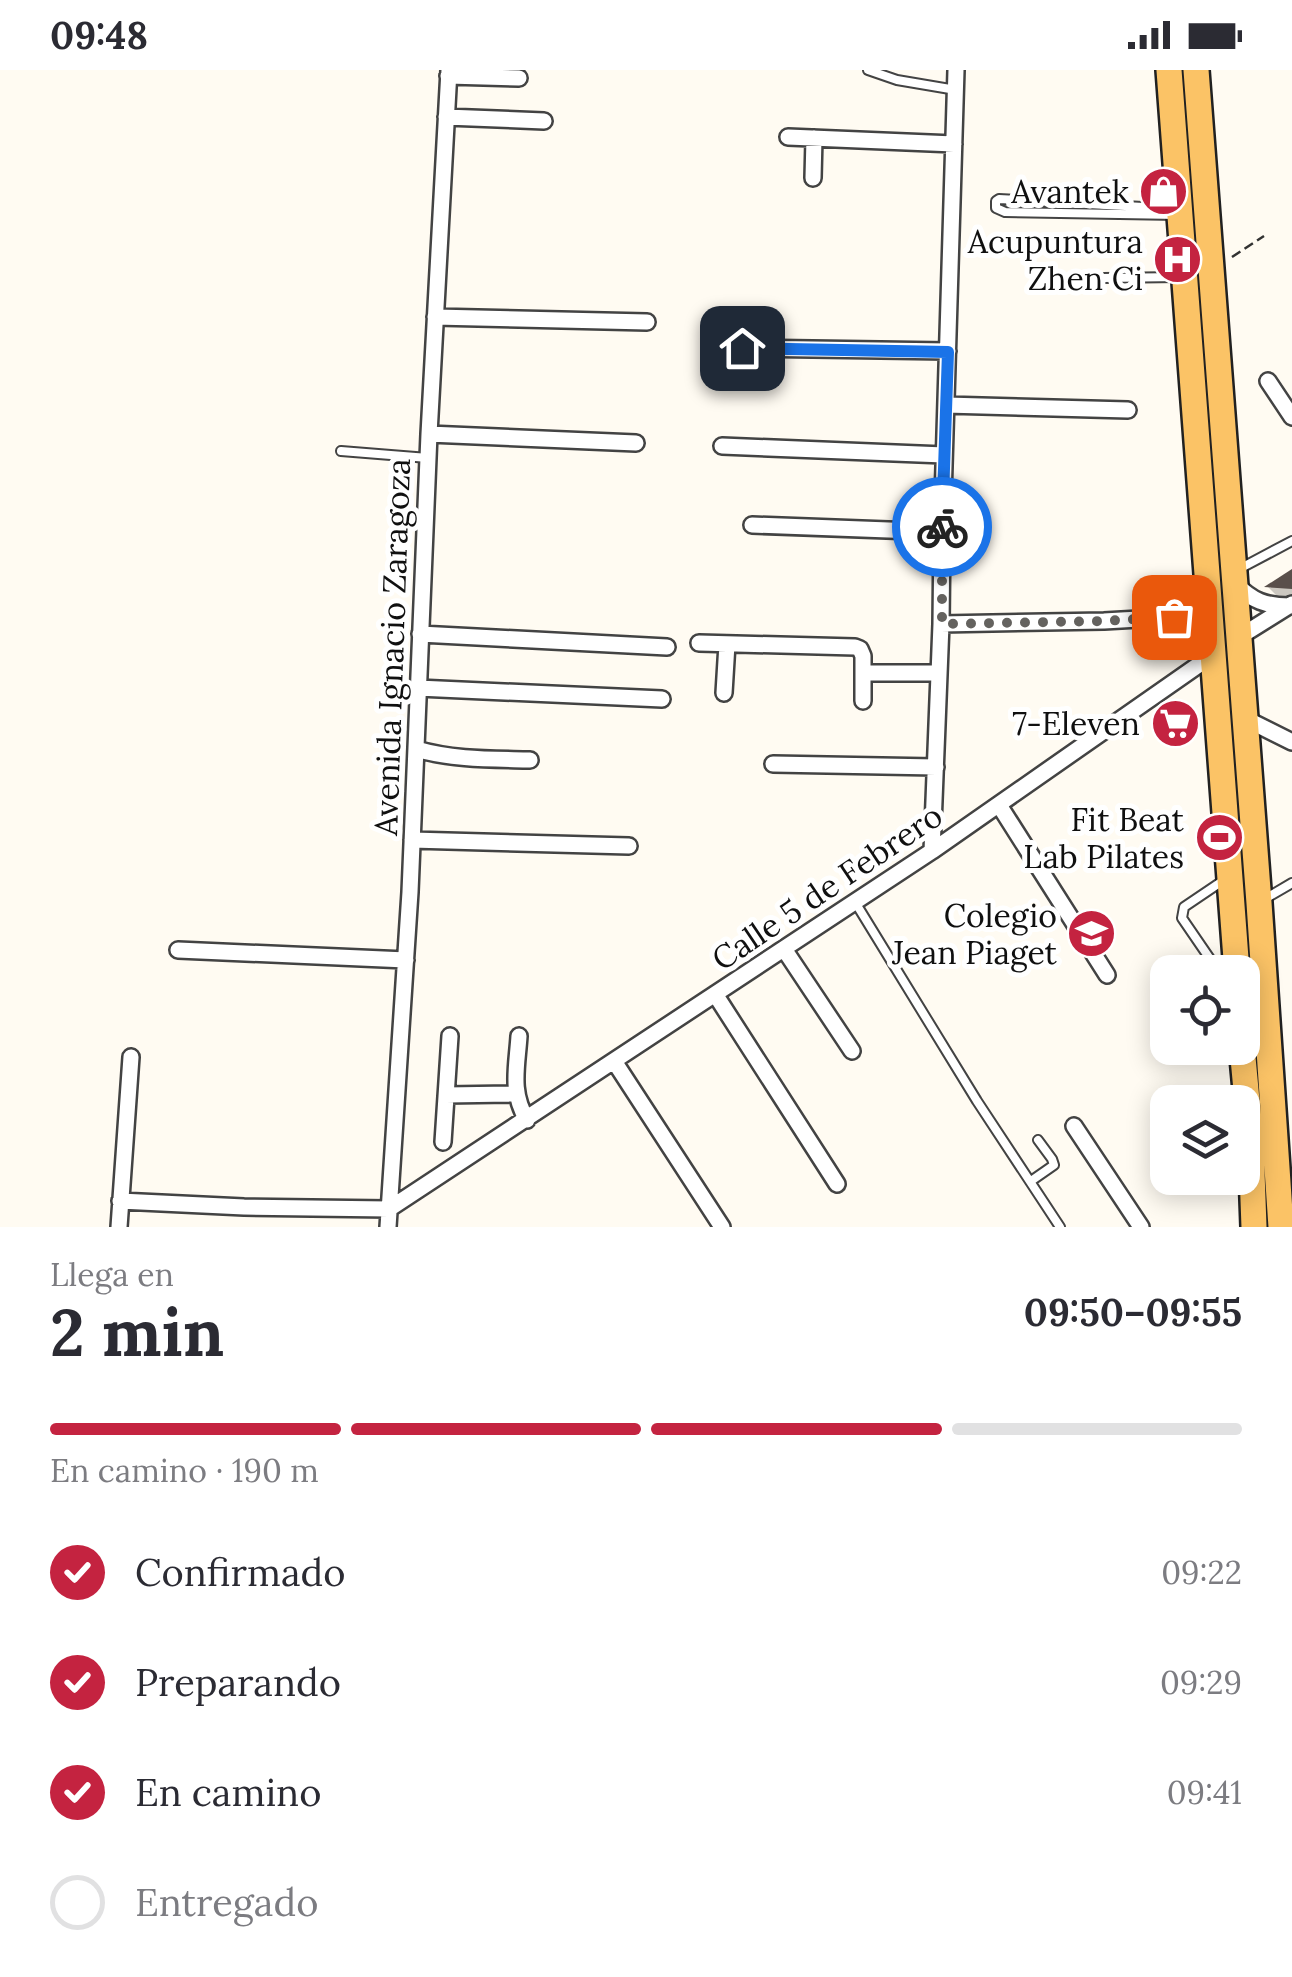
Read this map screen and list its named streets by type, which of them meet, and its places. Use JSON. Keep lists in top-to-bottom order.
{
  "streets": {
    "street": ["Avenida Ignacio Zaragoza", "Calle 5 de Febrero"]
  },
  "crossings": [
    ["Avenida Ignacio Zaragoza", "Calle 5 de Febrero"]
  ],
  "places": {
    "shop": ["Avantek"],
    "hospital": ["Acupuntura Zhen Ci"],
    "supermarket": ["7-Eleven"],
    "sports": ["Fit Beat Lab Pilates"],
    "school or university": ["Colegio Jean Piaget"]
  },
  "page": {
    "status": "09:48",
    "heading": ["2 min", "Llega en", "09:50–09:55"],
    "bar": "En camino · 190 m",
    "list": [
      ["Confirmado", "09:22"],
      ["Preparando", "09:29"],
      ["En camino", "09:41"],
      "Entregado"
    ]
  }
}
